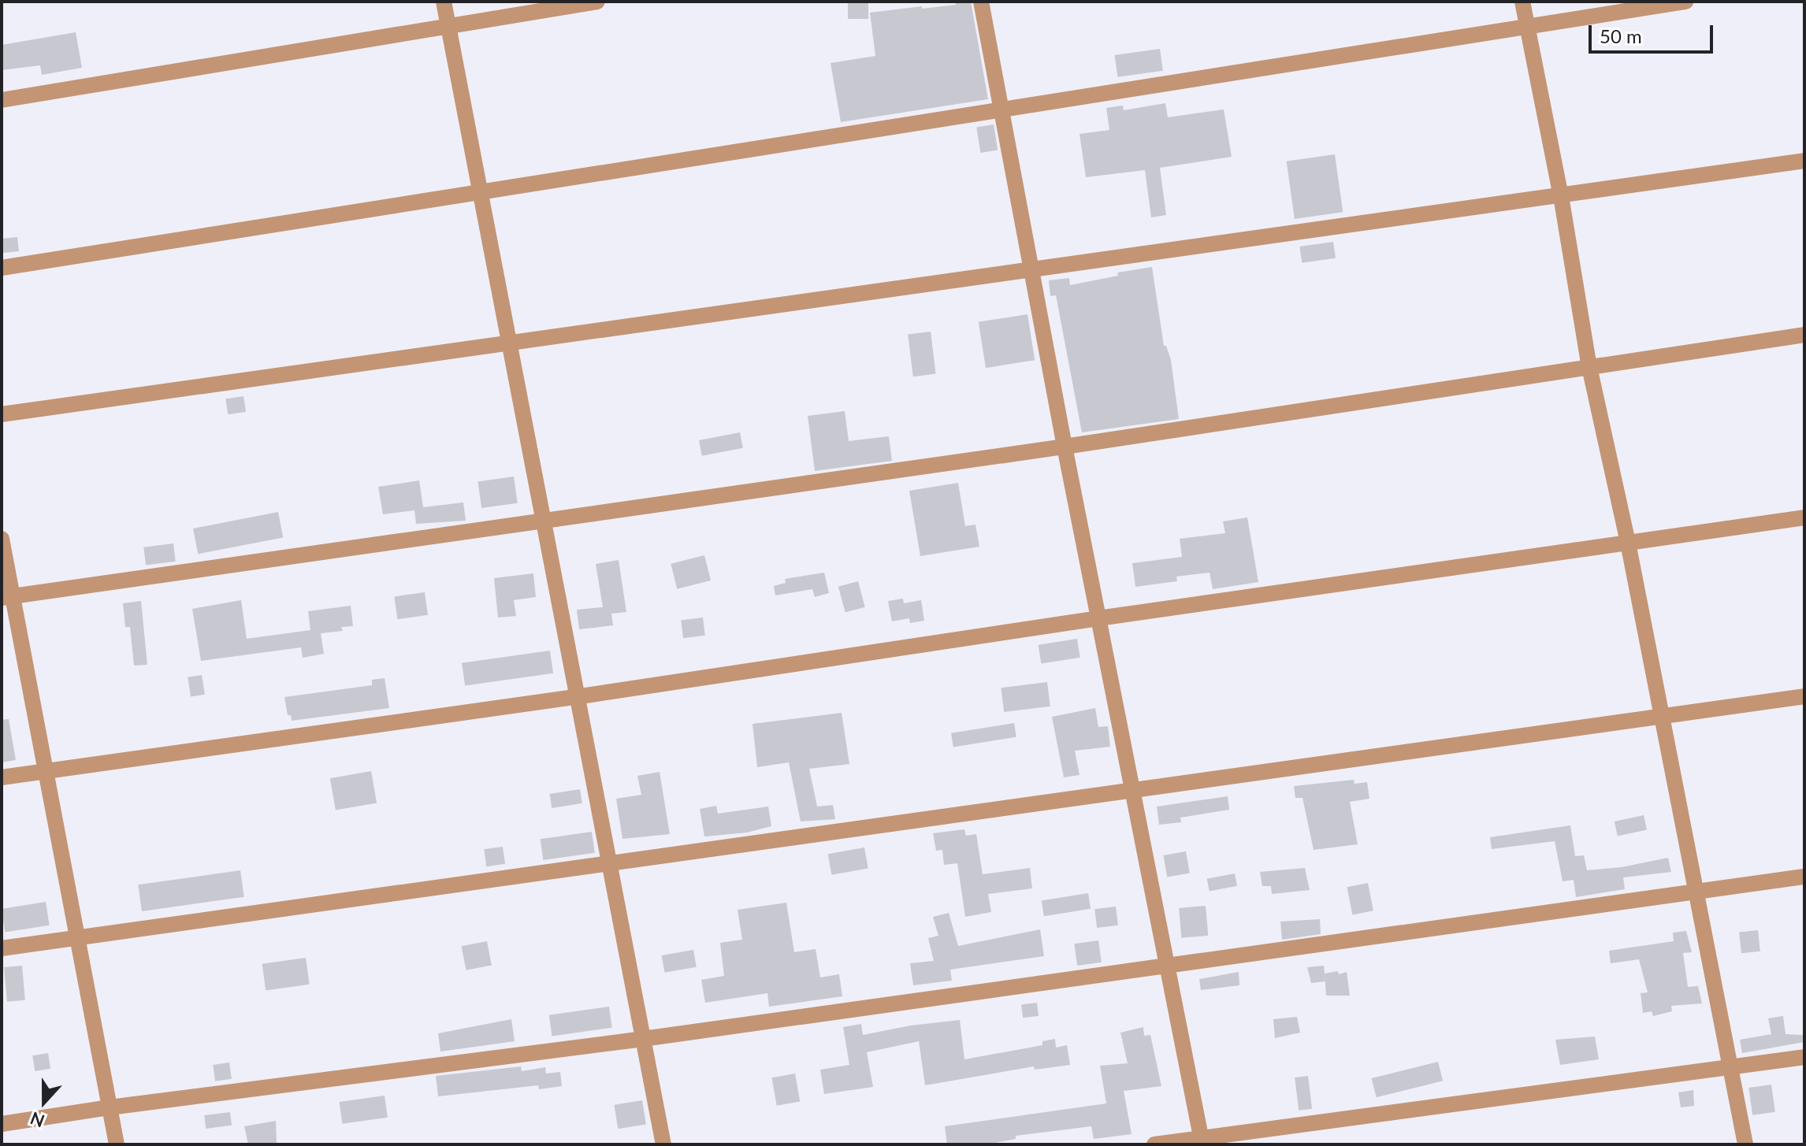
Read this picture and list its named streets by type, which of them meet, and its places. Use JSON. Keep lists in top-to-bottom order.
{
  "scale_bar": "50 m",
  "north": "bottom"
}
